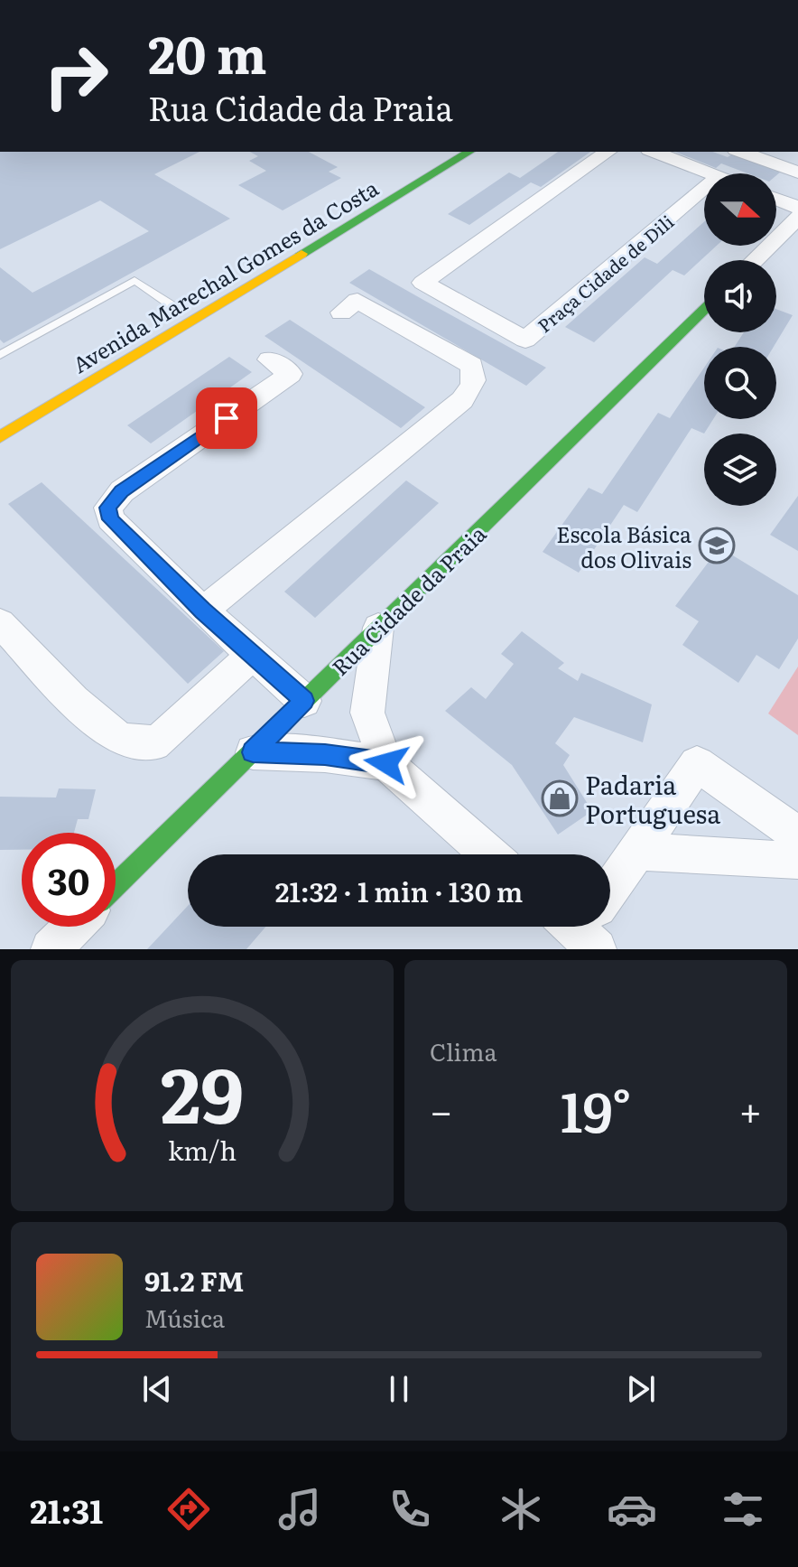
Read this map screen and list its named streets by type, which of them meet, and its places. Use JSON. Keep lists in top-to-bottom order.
{
  "streets": {
    "street": ["Praça Cidade de Dili", "Avenida Marechal Gomes da Costa", "Rua Cidade da Praia"]
  },
  "places": {
    "school or university": ["Escola Básica dos Olivais"],
    "shop": ["Padaria Portuguesa"]
  },
  "north": "right",
  "page": {
    "turn": ["20 m", "Rua Cidade da Praia"],
    "limit": "30",
    "trip": "21:32 · 1 min · 130 m",
    "tile": "Clima",
    "heat": ["−", "19°", "+"],
    "song": ["91.2 FM", "Música"],
    "tabs": "21:31",
    "gauge": ["29", "km/h"]
  }
}
